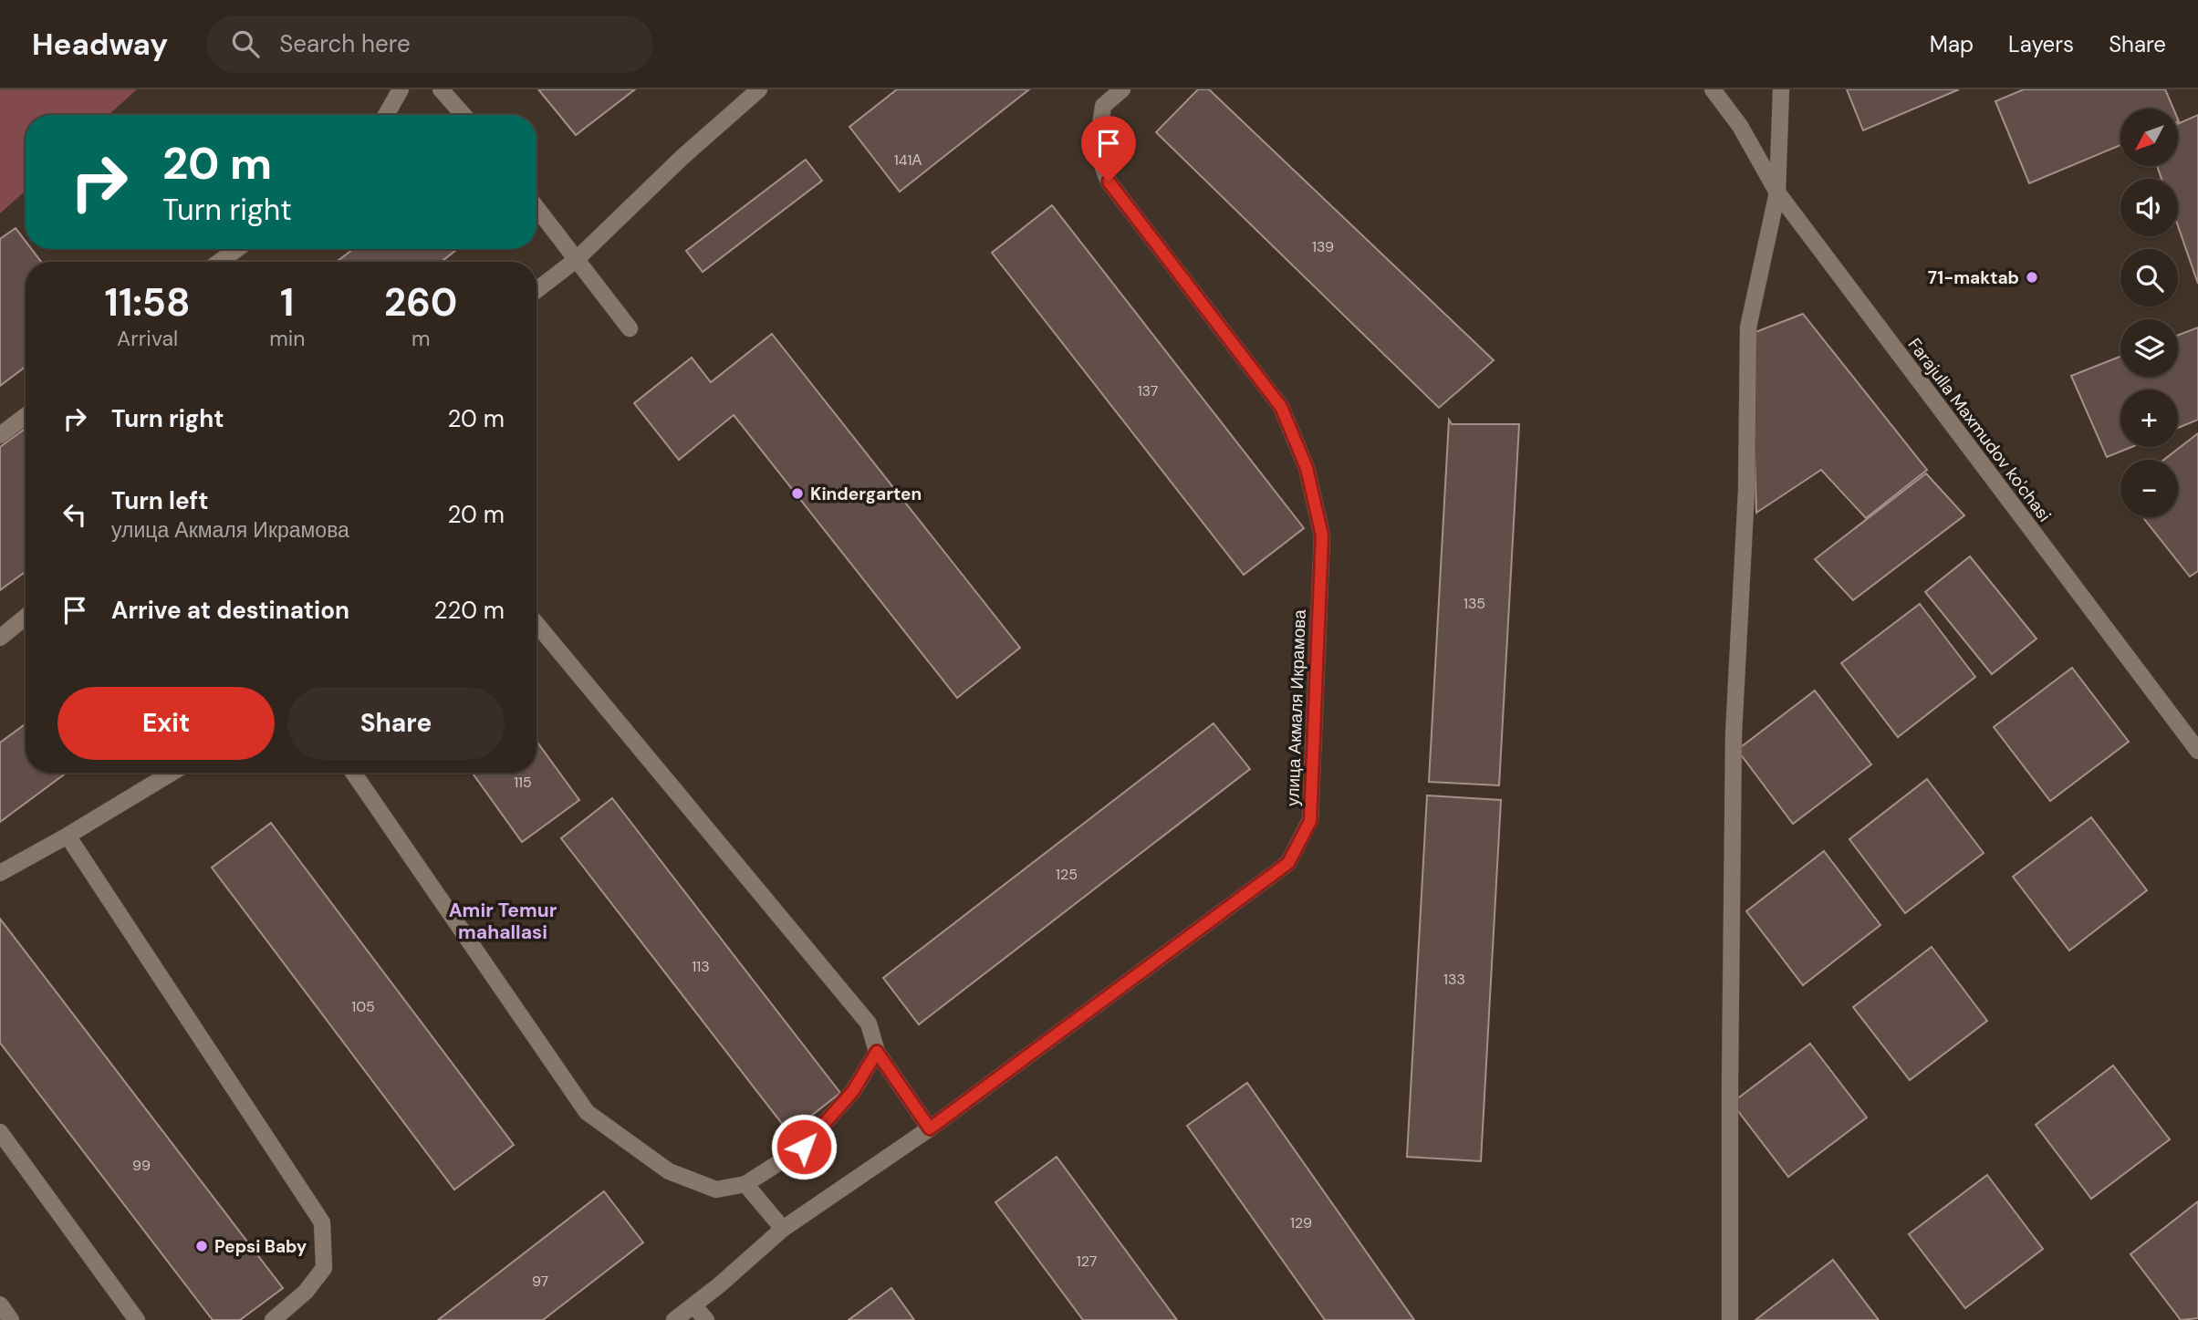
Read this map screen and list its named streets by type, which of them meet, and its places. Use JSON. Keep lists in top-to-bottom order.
{
  "streets": {
    "street": ["Farajulla Maxmudov ko'chasi", "улица Акмаля Икрамова"]
  },
  "districts": ["Amir Temur mahallasi"],
  "places": ["71-maktab", "Kindergarten", "Pepsi Baby"],
  "house_numbers": [
    "141А",
    "139",
    "137",
    "135",
    "115",
    "125",
    "113",
    "133",
    "105",
    "99",
    "129",
    "127",
    "97"
  ],
  "north": "bottom left",
  "page": {
    "header": "Headway",
    "search": "Search here",
    "nav": ["Map", "Layers", "Share"],
    "map_buttons": ["+", "−"],
    "turn": ["20 m", "Turn right"],
    "eta": [
      "11:58",
      "Arrival",
      "1",
      "min",
      "260",
      "m"
    ],
    "list": [
      {
        "name": "Turn right",
        "value": "20 m"
      },
      {
        "name": "Turn left",
        "note": "улица Акмаля Икрамова",
        "value": "20 m"
      },
      {
        "name": "Arrive at destination",
        "value": "220 m"
      }
    ],
    "buttons": ["Exit", "Share"]
  }
}
